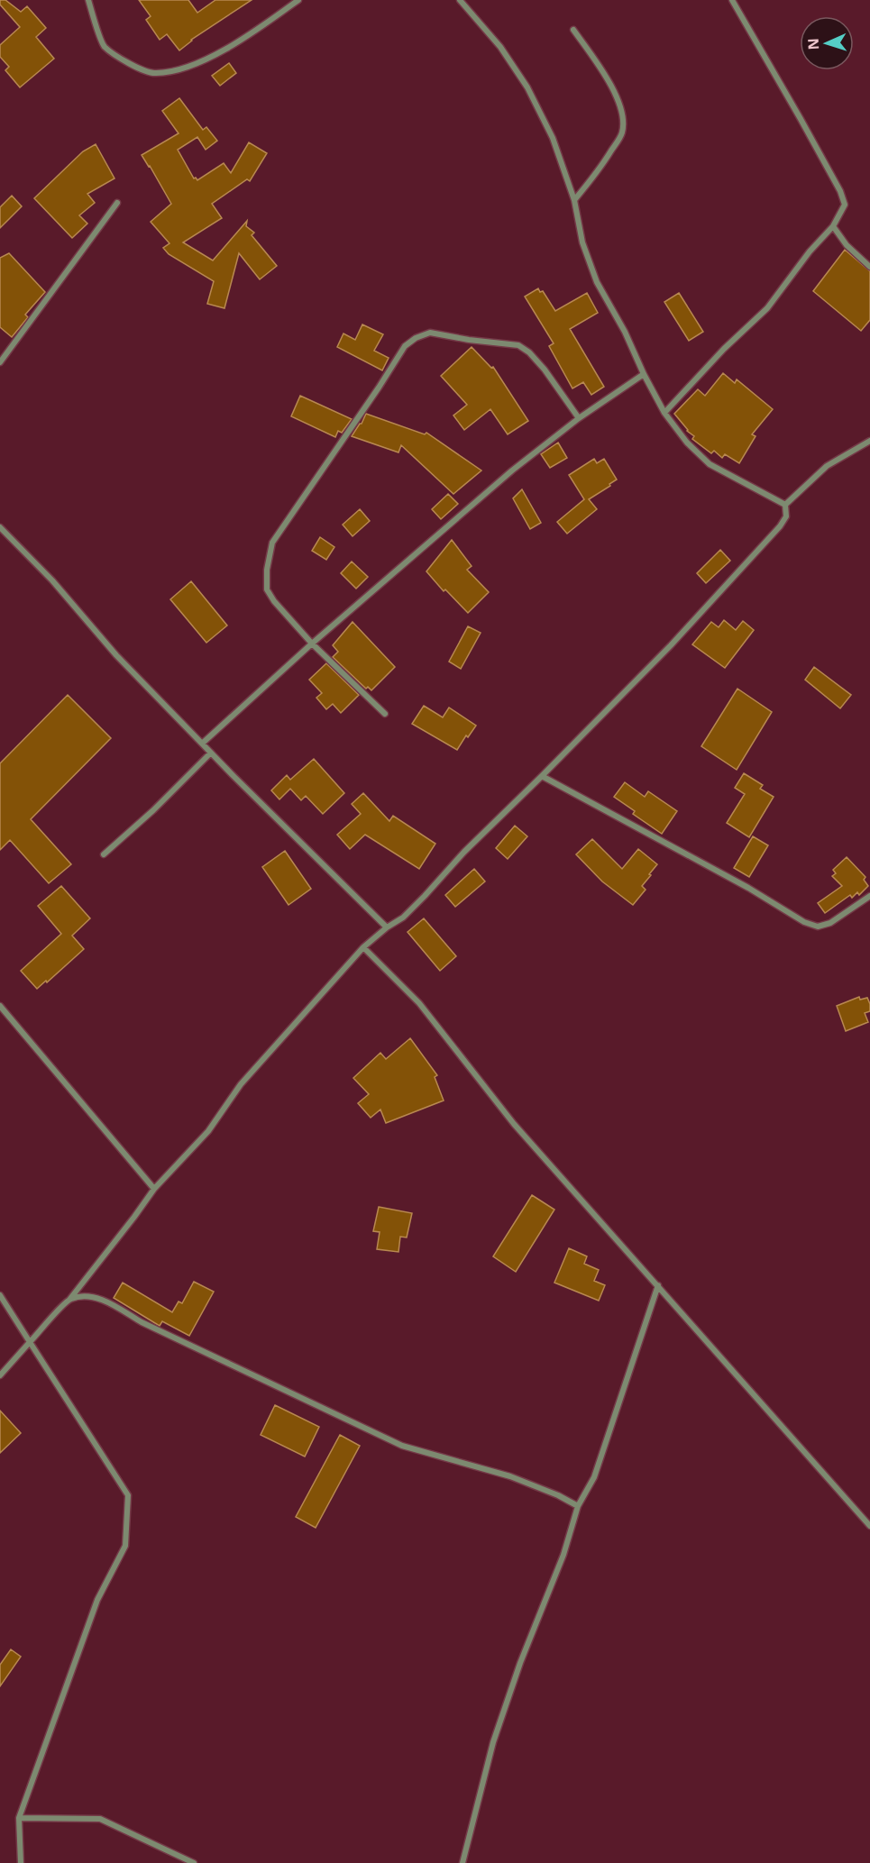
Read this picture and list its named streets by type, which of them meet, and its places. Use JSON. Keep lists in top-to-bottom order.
{
  "north": "left"
}
